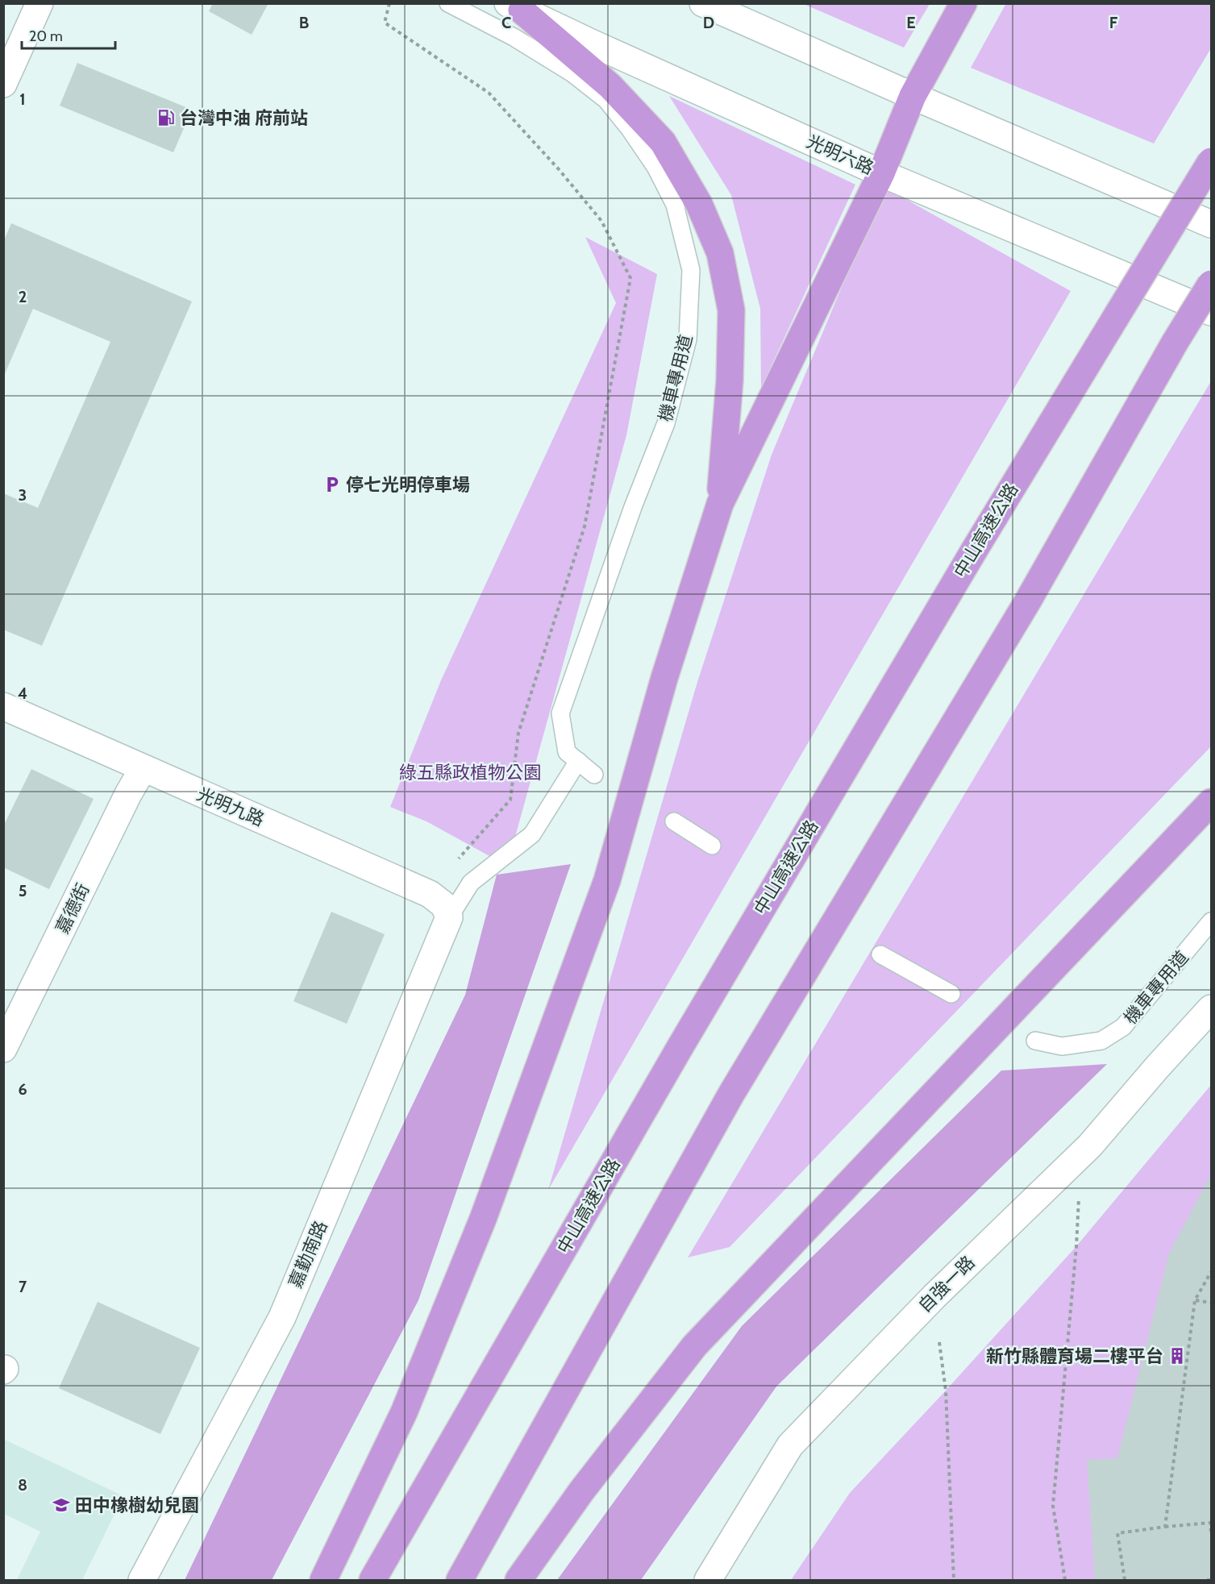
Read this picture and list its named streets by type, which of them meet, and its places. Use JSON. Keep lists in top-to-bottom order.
{
  "streets": {
    "highway": ["中山高速公路"],
    "street": [
      "光明六路",
      "光明九路",
      "嘉德街",
      "嘉勤南路",
      "自強一路"
    ],
    "lane": ["機車專用道"]
  },
  "crossings": [
    ["光明九路", "嘉德街"],
    ["光明九路", "嘉勤南路"]
  ],
  "parks": ["綠五縣政植物公園"],
  "places": {
    "fuel station": ["台灣中油 府前站"],
    "parking": ["停七光明停車場"],
    "building": ["新竹縣體育場二樓平台"],
    "school or university": ["田中橡樹幼兒園"]
  },
  "scale_bar": "20 m",
  "grid": {
    "columns": [
      "B",
      "C",
      "D",
      "E",
      "F"
    ],
    "rows": [
      "1",
      "2",
      "3",
      "4",
      "5",
      "6",
      "7",
      "8"
    ]
  }
}
